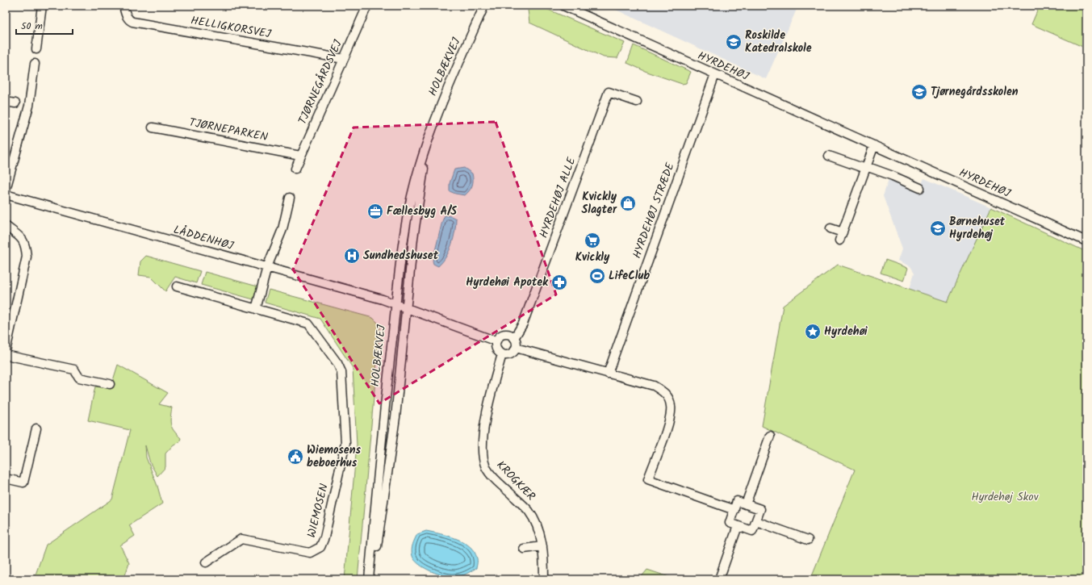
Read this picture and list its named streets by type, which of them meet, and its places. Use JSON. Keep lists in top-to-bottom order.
{
  "streets": {
    "street": [
      "HELLIGKORSVEJ",
      "HYRDEHØJ",
      "HOLBÆKVEJ",
      "TJØRNEGÅRDSVEJ",
      "TJØRNEPARKEN",
      "HYRDEHØJ ALLE",
      "HYRDEHØJ STRÆDE",
      "LÅDDENHØJ",
      "KROGKÆR",
      "WIEMOSEN"
    ]
  },
  "crossings": [
    ["HELLIGKORSVEJ", "TJØRNEGÅRDSVEJ"],
    ["HYRDEHØJ", "HYRDEHØJ STRÆDE"],
    ["HOLBÆKVEJ", "LÅDDENHØJ"],
    ["TJØRNEGÅRDSVEJ", "TJØRNEPARKEN"],
    ["HYRDEHØJ ALLE", "KROGKÆR"]
  ],
  "parks": ["Hyrdehøj Skov"],
  "places": {
    "school or university": ["Roskilde Katedralskole", "Tjørnegårdsskolen", "Børnehuset Hyrdehøj"],
    "shop": ["Kvickly Slagter"],
    "office": ["Fællesbyg A/S"],
    "supermarket": ["Kvickly"],
    "hospital": ["Sundhedshuset"],
    "sports": ["LifeClub"],
    "pharmacy": ["Hyrdehøi Apotek"],
    "place": ["Hyrdehøi"],
    "public building": ["Wiemosens beboerhus"]
  },
  "scale_bar": "50 m"
}
